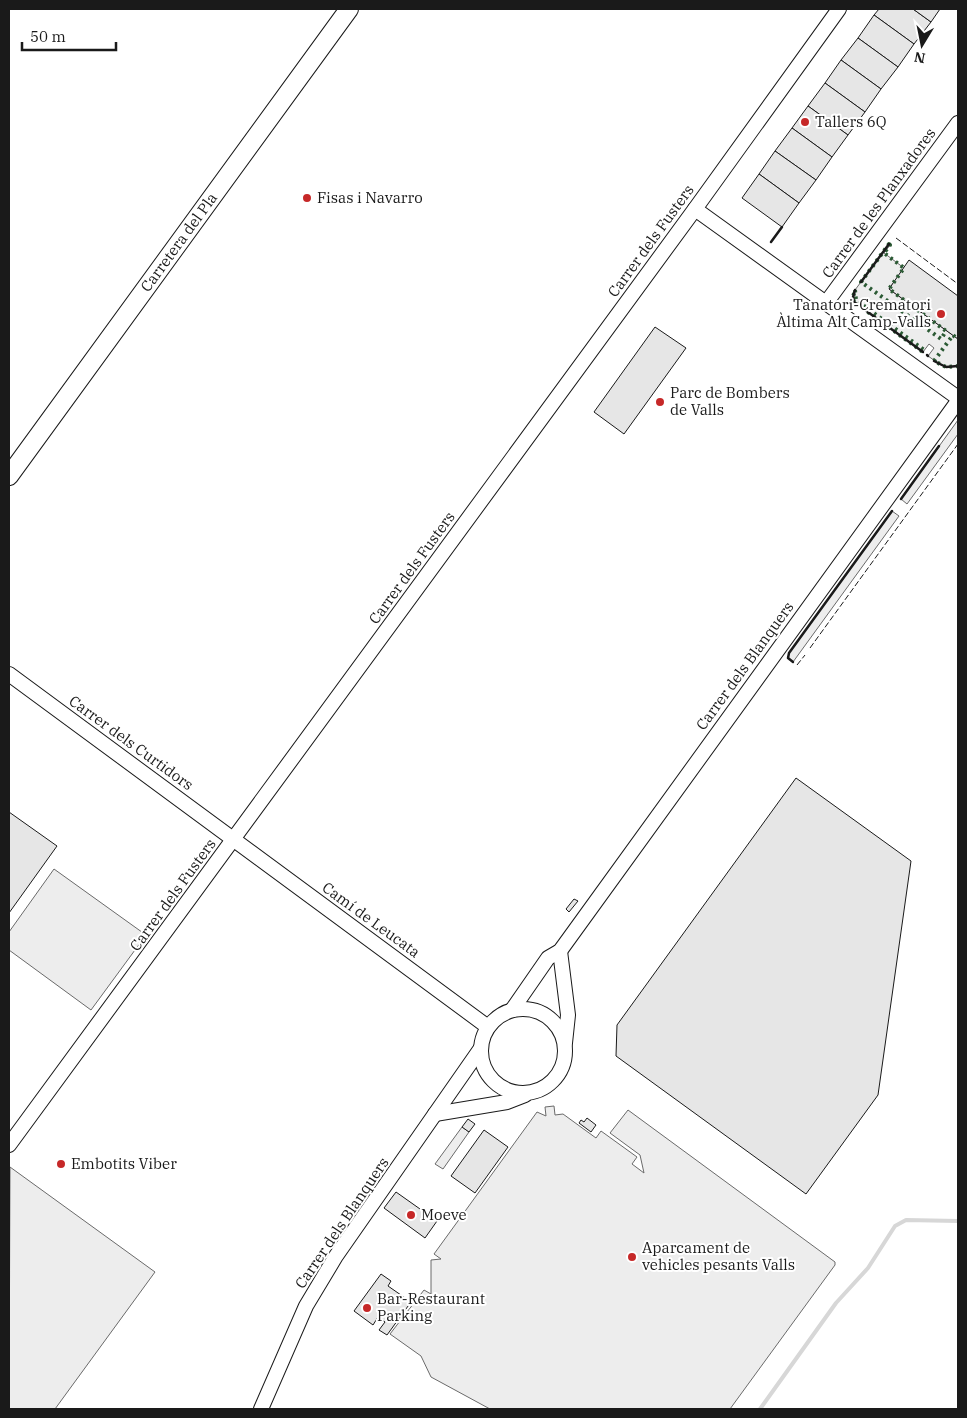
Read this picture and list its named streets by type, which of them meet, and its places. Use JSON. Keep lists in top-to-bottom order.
{
  "streets": {
    "main road": ["Carretera del Pla"],
    "street": [
      "Carrer de les Planxadores",
      "Carrer dels Fusters",
      "Carrer dels Blanquers",
      "Carrer dels Curtidors",
      "Camí de Leucata"
    ]
  },
  "crossings": [
    ["Carrer dels Fusters", "Carrer dels Curtidors"],
    ["Carrer dels Fusters", "Camí de Leucata"],
    ["Carrer dels Blanquers", "Camí de Leucata"],
    ["Carrer dels Curtidors", "Camí de Leucata"]
  ],
  "places": [
    "Tallers 6Q",
    "Fisas i Navarro",
    "Tanatori-Crematori Àltima Alt Camp-Valls",
    "Parc de Bombers de Valls",
    "Embotits Viber",
    "Moeve",
    "Aparcament de vehicles pesants Valls",
    "Bar-Restaurant Parking"
  ],
  "scale_bar": "50 m",
  "north": "bottom"
}
